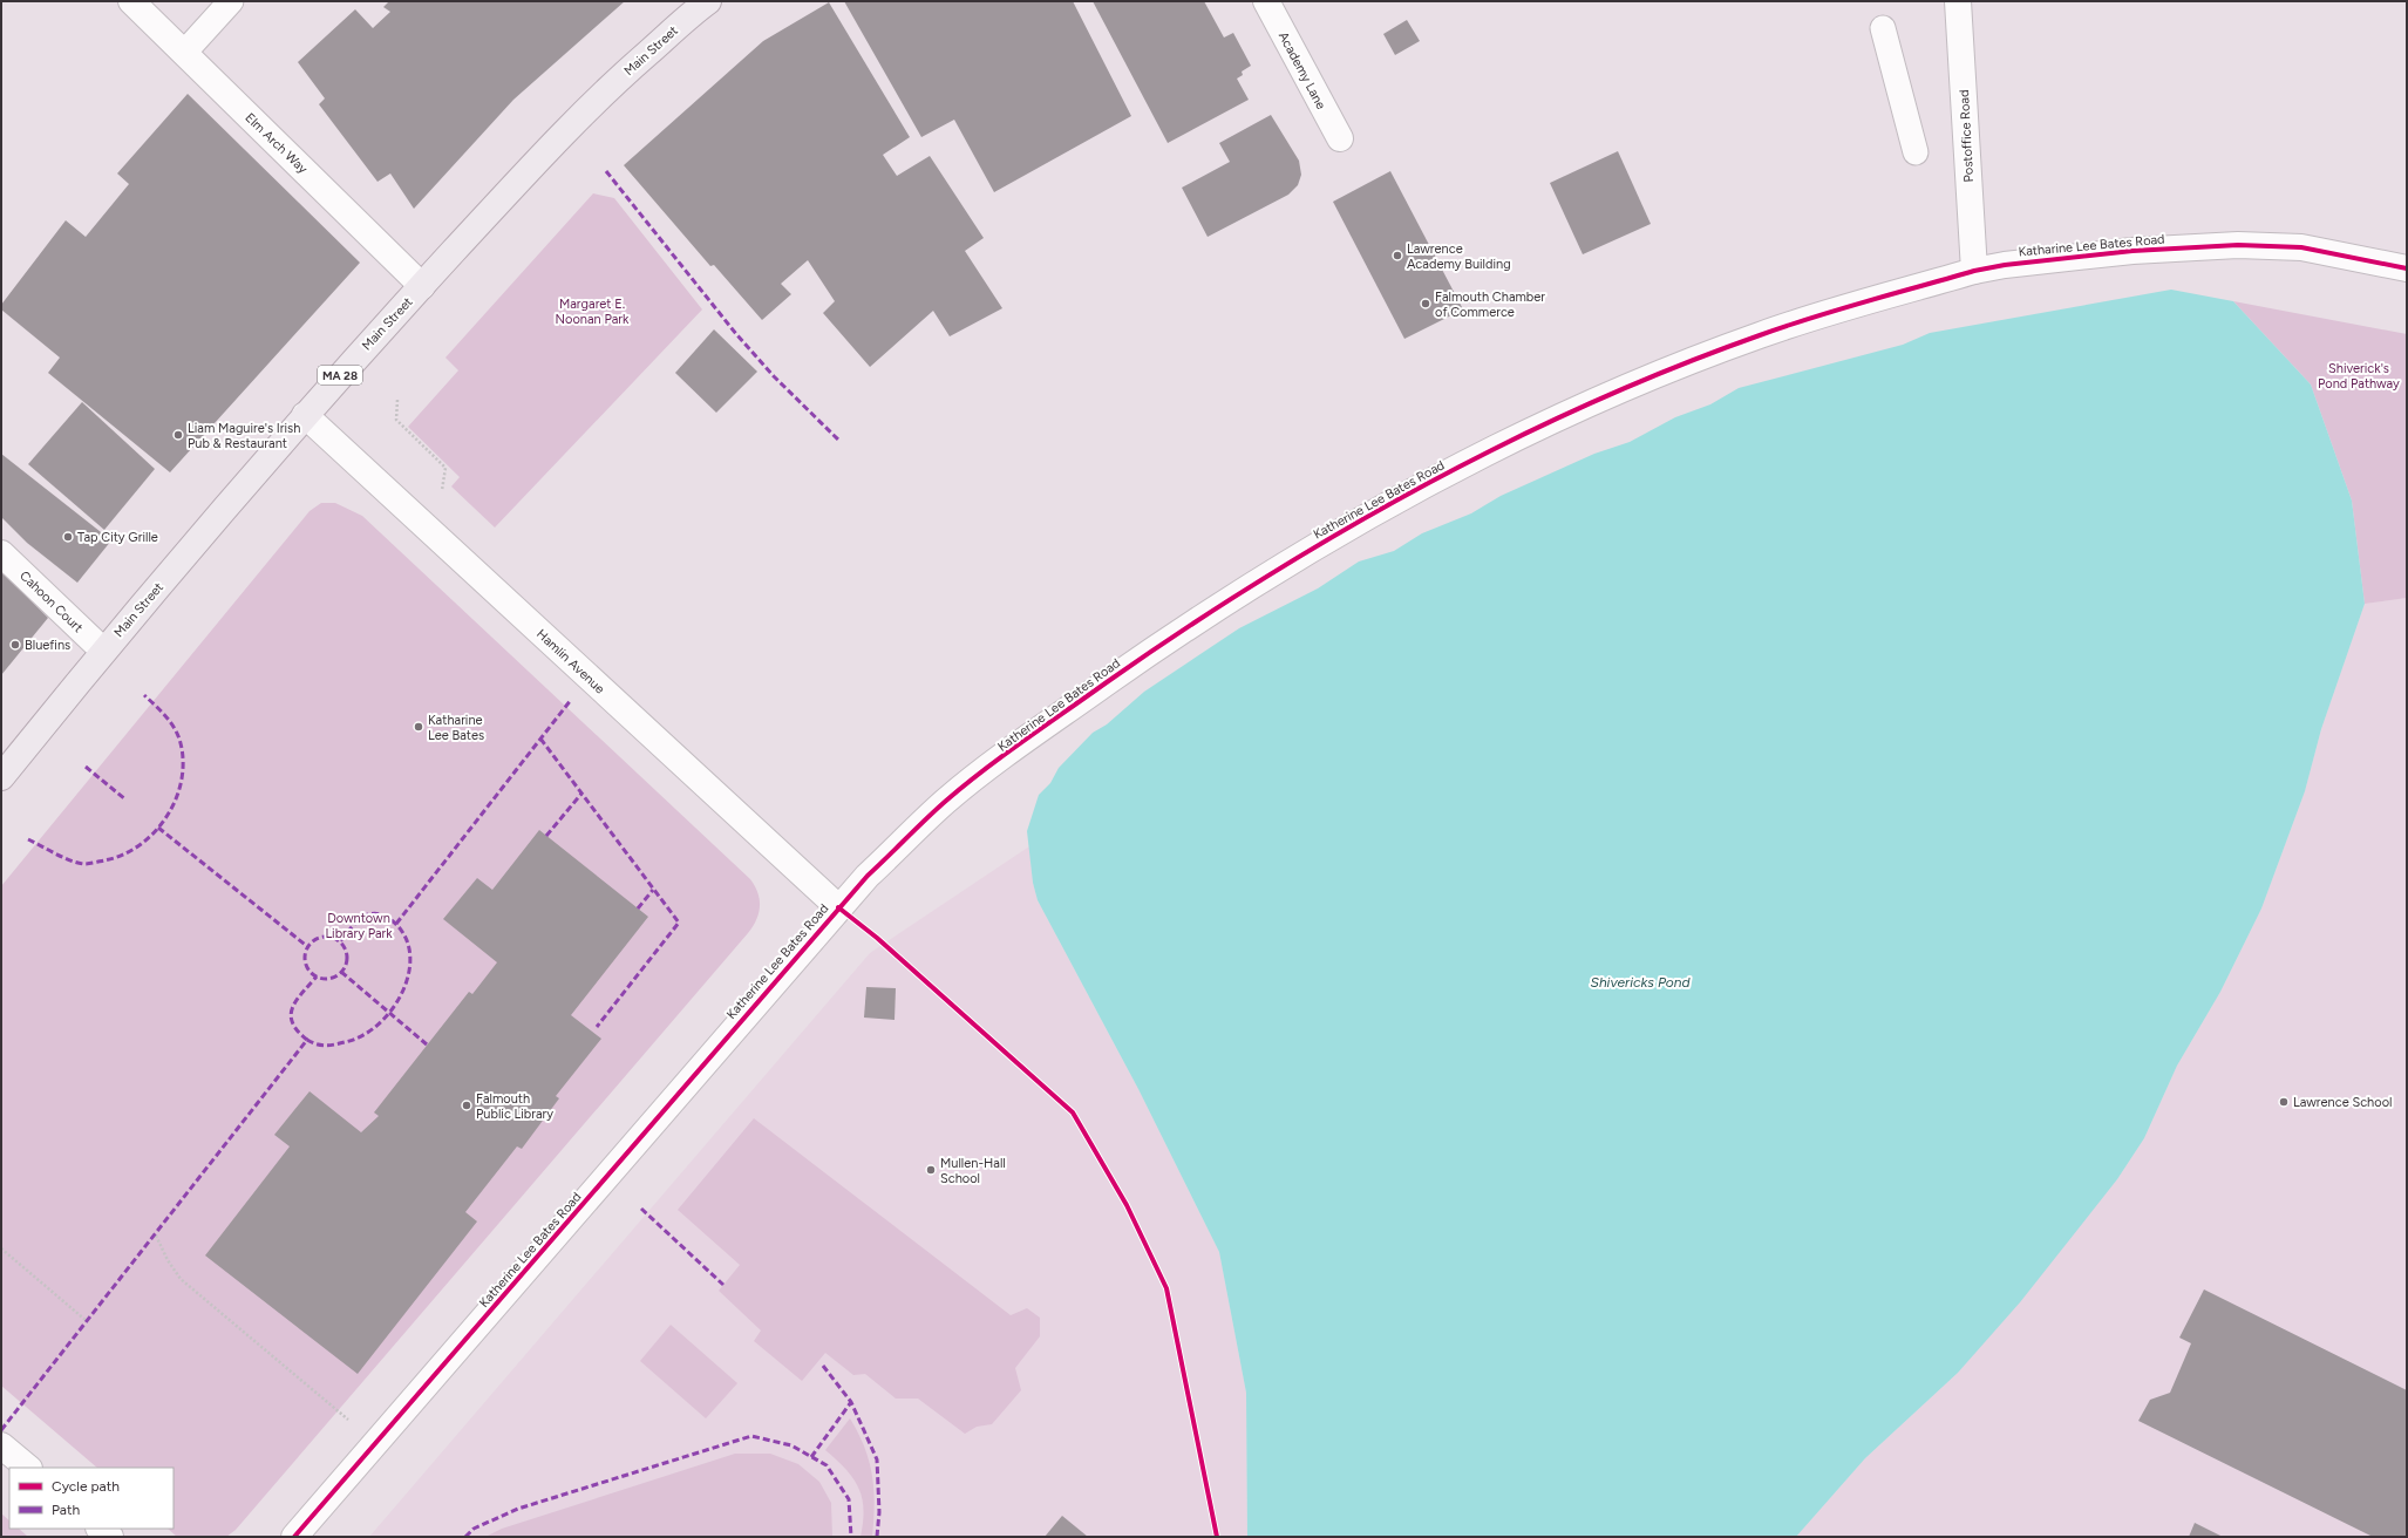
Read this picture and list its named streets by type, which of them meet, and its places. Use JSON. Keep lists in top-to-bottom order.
{
  "streets": {
    "main road": ["Main Street", "MA 28"],
    "street": [
      "Academy Lane",
      "Postoffice Road",
      "Elm Arch Way",
      "Katharine Lee Bates Road",
      "Katherine Lee Bates Road",
      "Cahoon Court",
      "Hamlin Avenue"
    ]
  },
  "crossings": [
    ["Main Street", "Elm Arch Way"],
    ["Main Street", "Cahoon Court"],
    ["Main Street", "Hamlin Avenue"],
    ["Postoffice Road", "Katharine Lee Bates Road"],
    ["Postoffice Road", "Katherine Lee Bates Road"],
    ["Katharine Lee Bates Road", "Katherine Lee Bates Road"],
    ["Katherine Lee Bates Road", "Hamlin Avenue"]
  ],
  "water": ["Shivericks Pond"],
  "parks": ["Margaret E. Noonan Park", "Shiverick's Pond Pathway", "Downtown Library Park"],
  "places": [
    "Lawrence Academy Building",
    "Falmouth Chamber of Commerce",
    "Liam Maguire's Irish Pub & Restaurant",
    "Tap City Grille",
    "Bluefins",
    "Katharine Lee Bates",
    "Lawrence School",
    "Falmouth Public Library",
    "Mullen-Hall School"
  ],
  "legend": ["Cycle path", "Path"]
}
